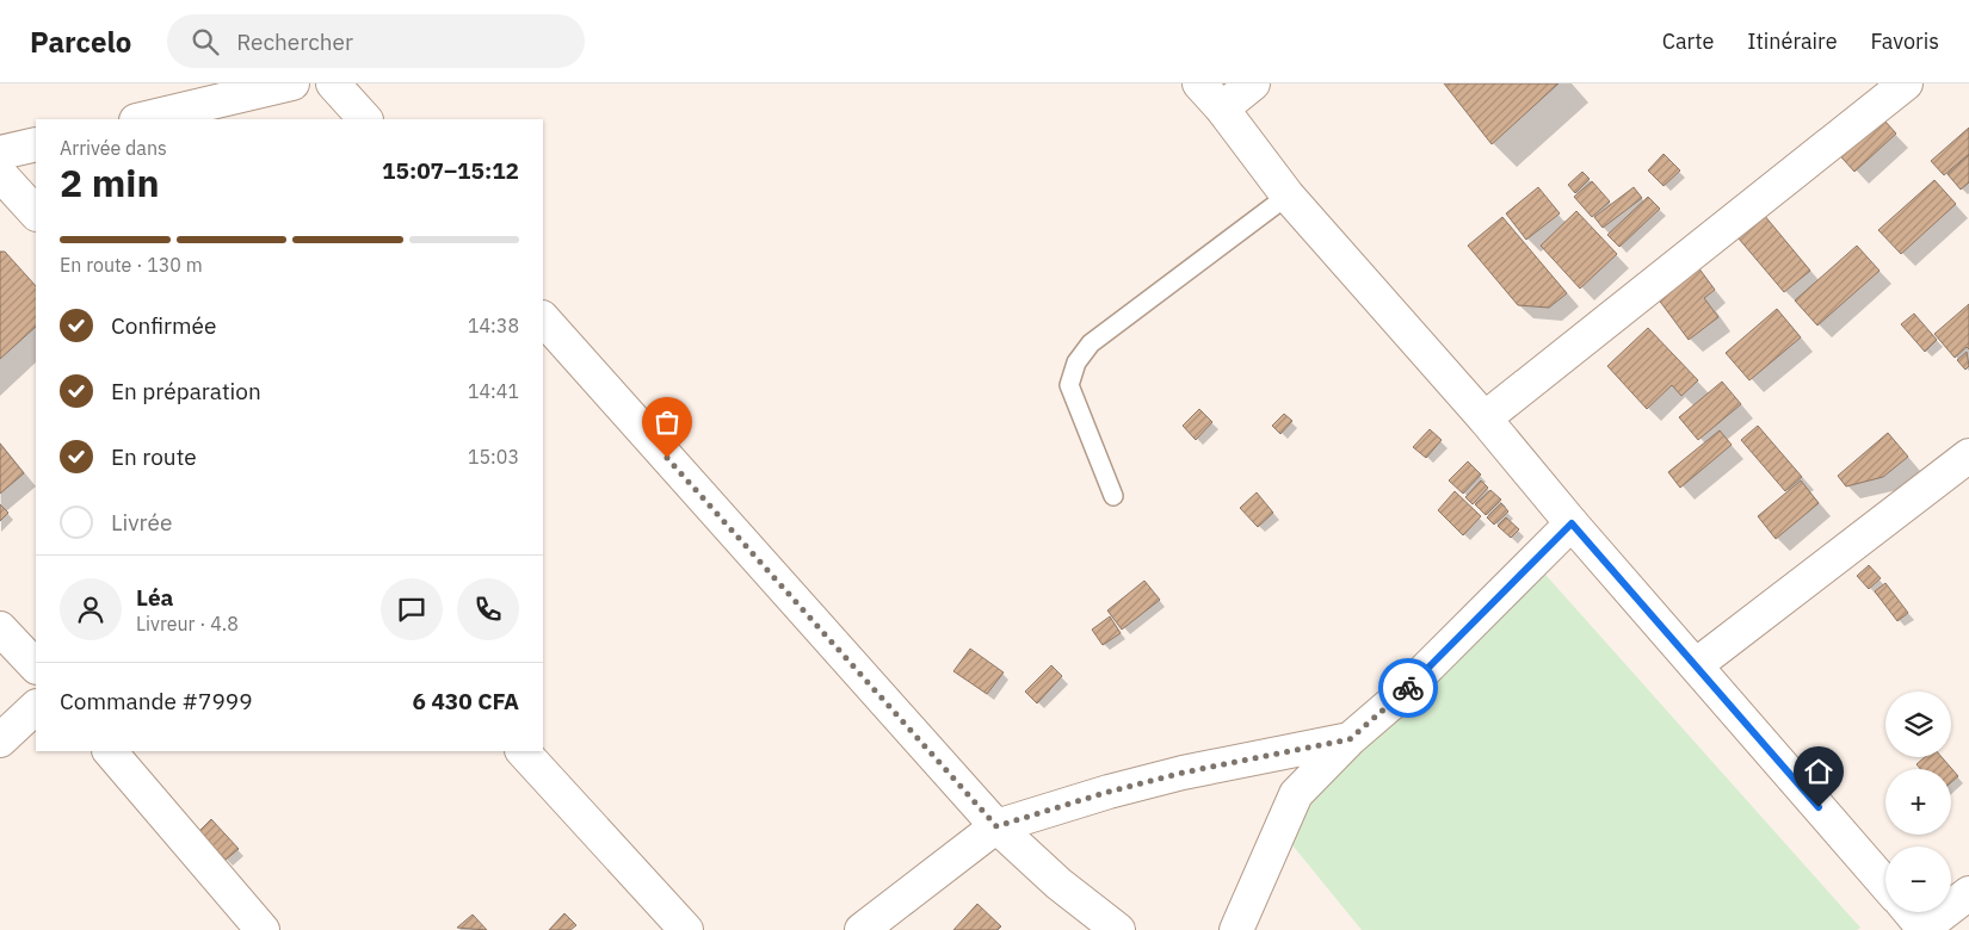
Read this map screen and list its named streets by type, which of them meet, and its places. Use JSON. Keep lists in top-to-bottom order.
{
  "page": {
    "header": "Parcelo",
    "search": "Rechercher",
    "nav": ["Carte", "Itinéraire", "Favoris"],
    "heading": ["2 min", "Arrivée dans", "15:07–15:12"],
    "panel": [
      "Léa",
      "Livreur · 4.8",
      "Commande #7999",
      "6 430 CFA"
    ],
    "bar": "En route · 130 m",
    "list": [
      ["Confirmée", "14:38"],
      ["En préparation", "14:41"],
      ["En route", "15:03"],
      "Livrée"
    ],
    "map_buttons": ["+", "−"]
  }
}
